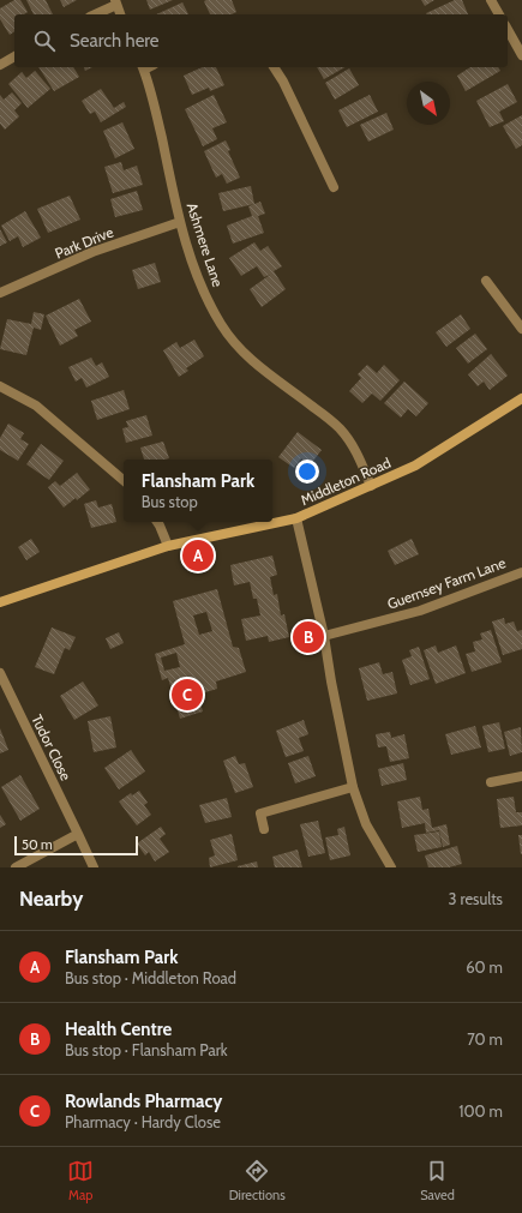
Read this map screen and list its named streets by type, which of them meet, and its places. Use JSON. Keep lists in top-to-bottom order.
{
  "streets": {
    "main road": ["Middleton Road"],
    "street": [
      "Park Drive",
      "Ashmere Lane",
      "Guernsey Farm Lane",
      "Tudor Close"
    ]
  },
  "crossings": [
    ["Park Drive", "Ashmere Lane"],
    ["Ashmere Lane", "Middleton Road"]
  ],
  "scale_bar": "50 m",
  "north": "bottom right",
  "page": {
    "search": "Search here",
    "popup": ["Flansham Park", "Bus stop"],
    "pins": ["A", "B", "C"],
    "scale": "50 m",
    "heading": ["Nearby", "3 results"],
    "list": [
      {
        "mark": "A",
        "name": "Flansham Park",
        "note": "Bus stop · Middleton Road",
        "value": "60 m"
      },
      {
        "mark": "B",
        "name": "Health Centre",
        "note": "Bus stop · Flansham Park",
        "value": "70 m"
      },
      {
        "mark": "C",
        "name": "Rowlands Pharmacy",
        "note": "Pharmacy · Hardy Close",
        "value": "100 m"
      }
    ],
    "nav": ["Map", "Directions", "Saved"]
  }
}
